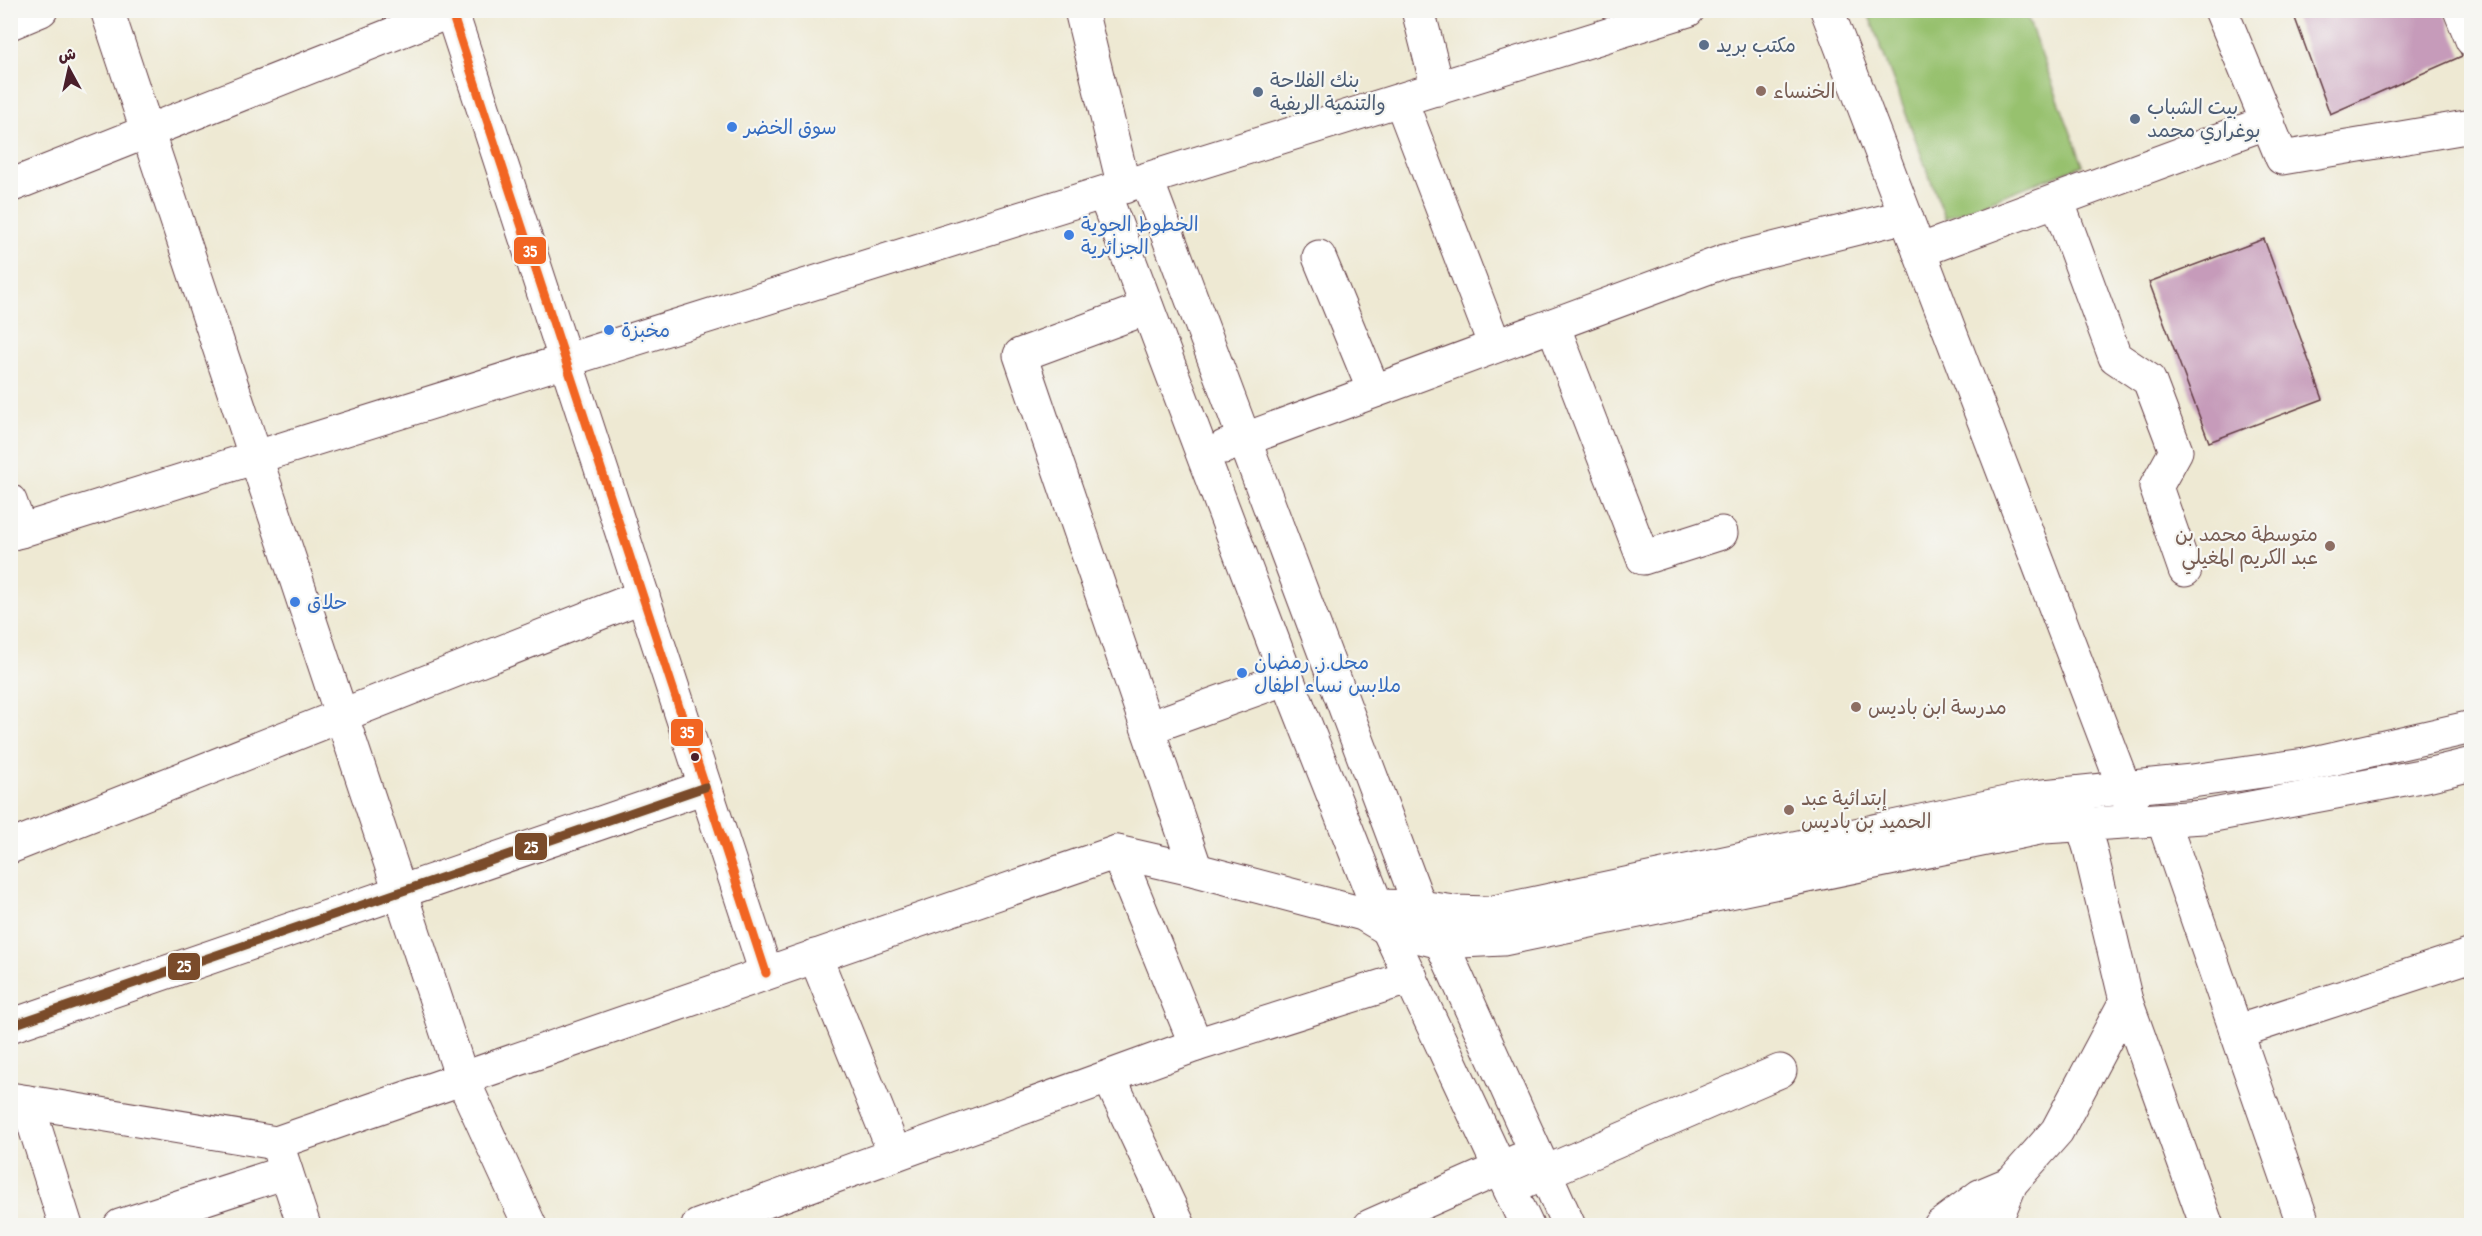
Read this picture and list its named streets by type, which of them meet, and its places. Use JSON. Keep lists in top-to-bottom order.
{
  "places": [
    "مكتب بريد",
    "الخنساء",
    "بنك الفلاحة والتنمية الريفية",
    "بيت الشباب بوغراري محمد",
    "سوق الخضر",
    "الخطوط الجوية الجزائرية",
    "مخبزة",
    "متوسطة محمد بن عبد الكريم المغيلي",
    "حلاق",
    "محل.ز. رمضان ملابس نساء اطفال",
    "مدرسة ابن باديس",
    "إبتدائية عبد الحميد بن باديس"
  ],
  "lines": ["transit line 35", "transit line 25"],
  "north": "top"
}
